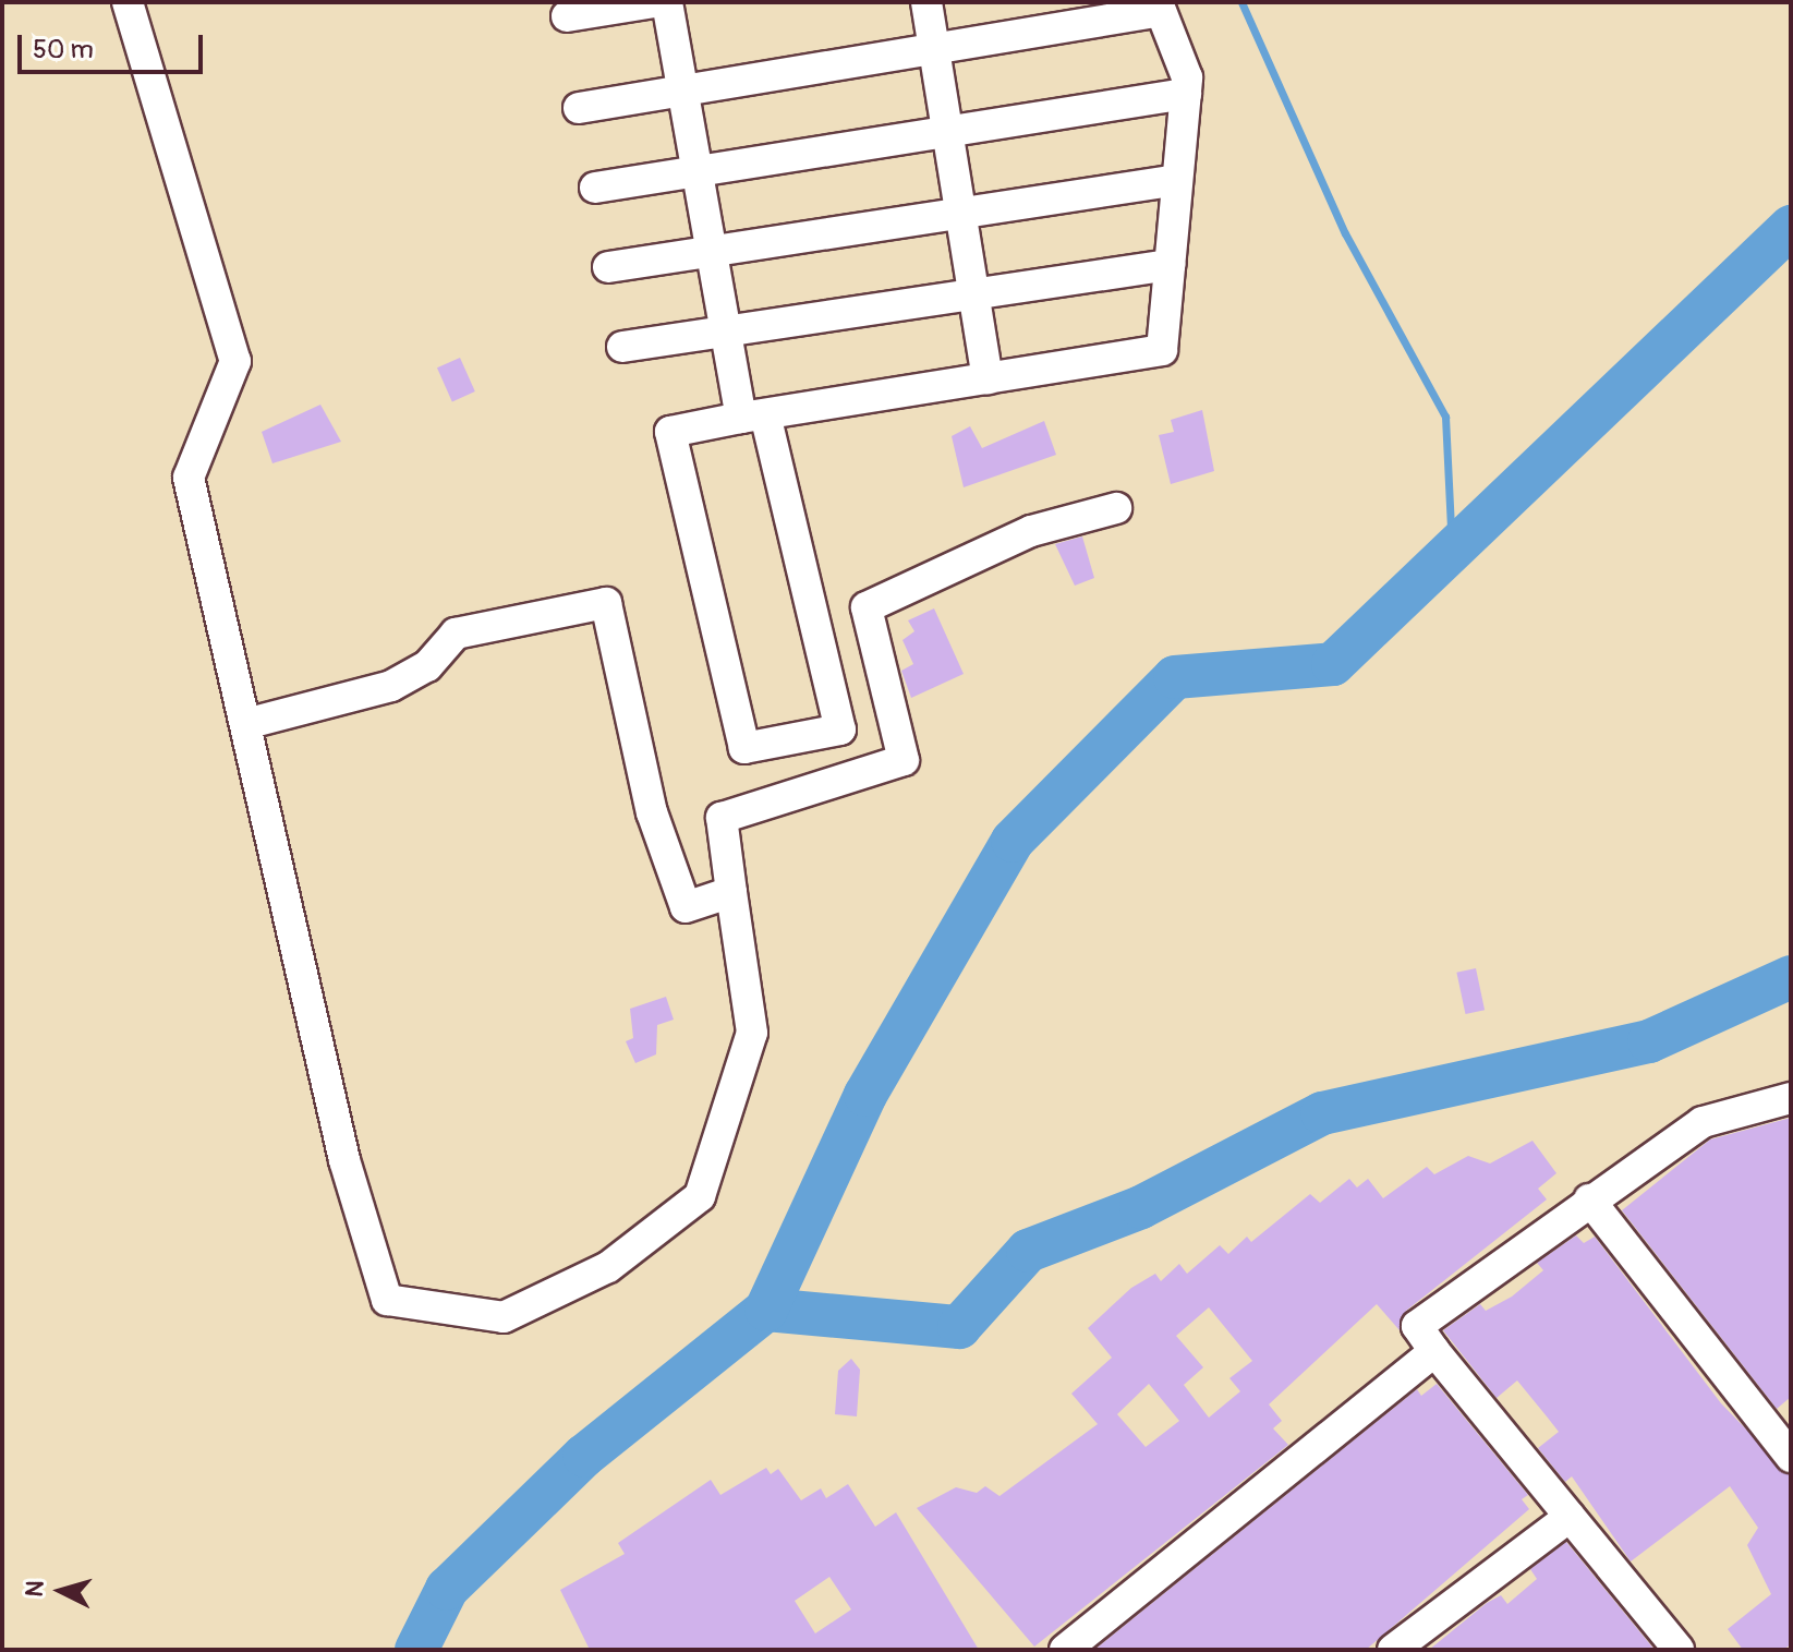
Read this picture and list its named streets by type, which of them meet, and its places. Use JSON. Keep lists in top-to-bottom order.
{
  "scale_bar": "50 m",
  "north": "left"
}
